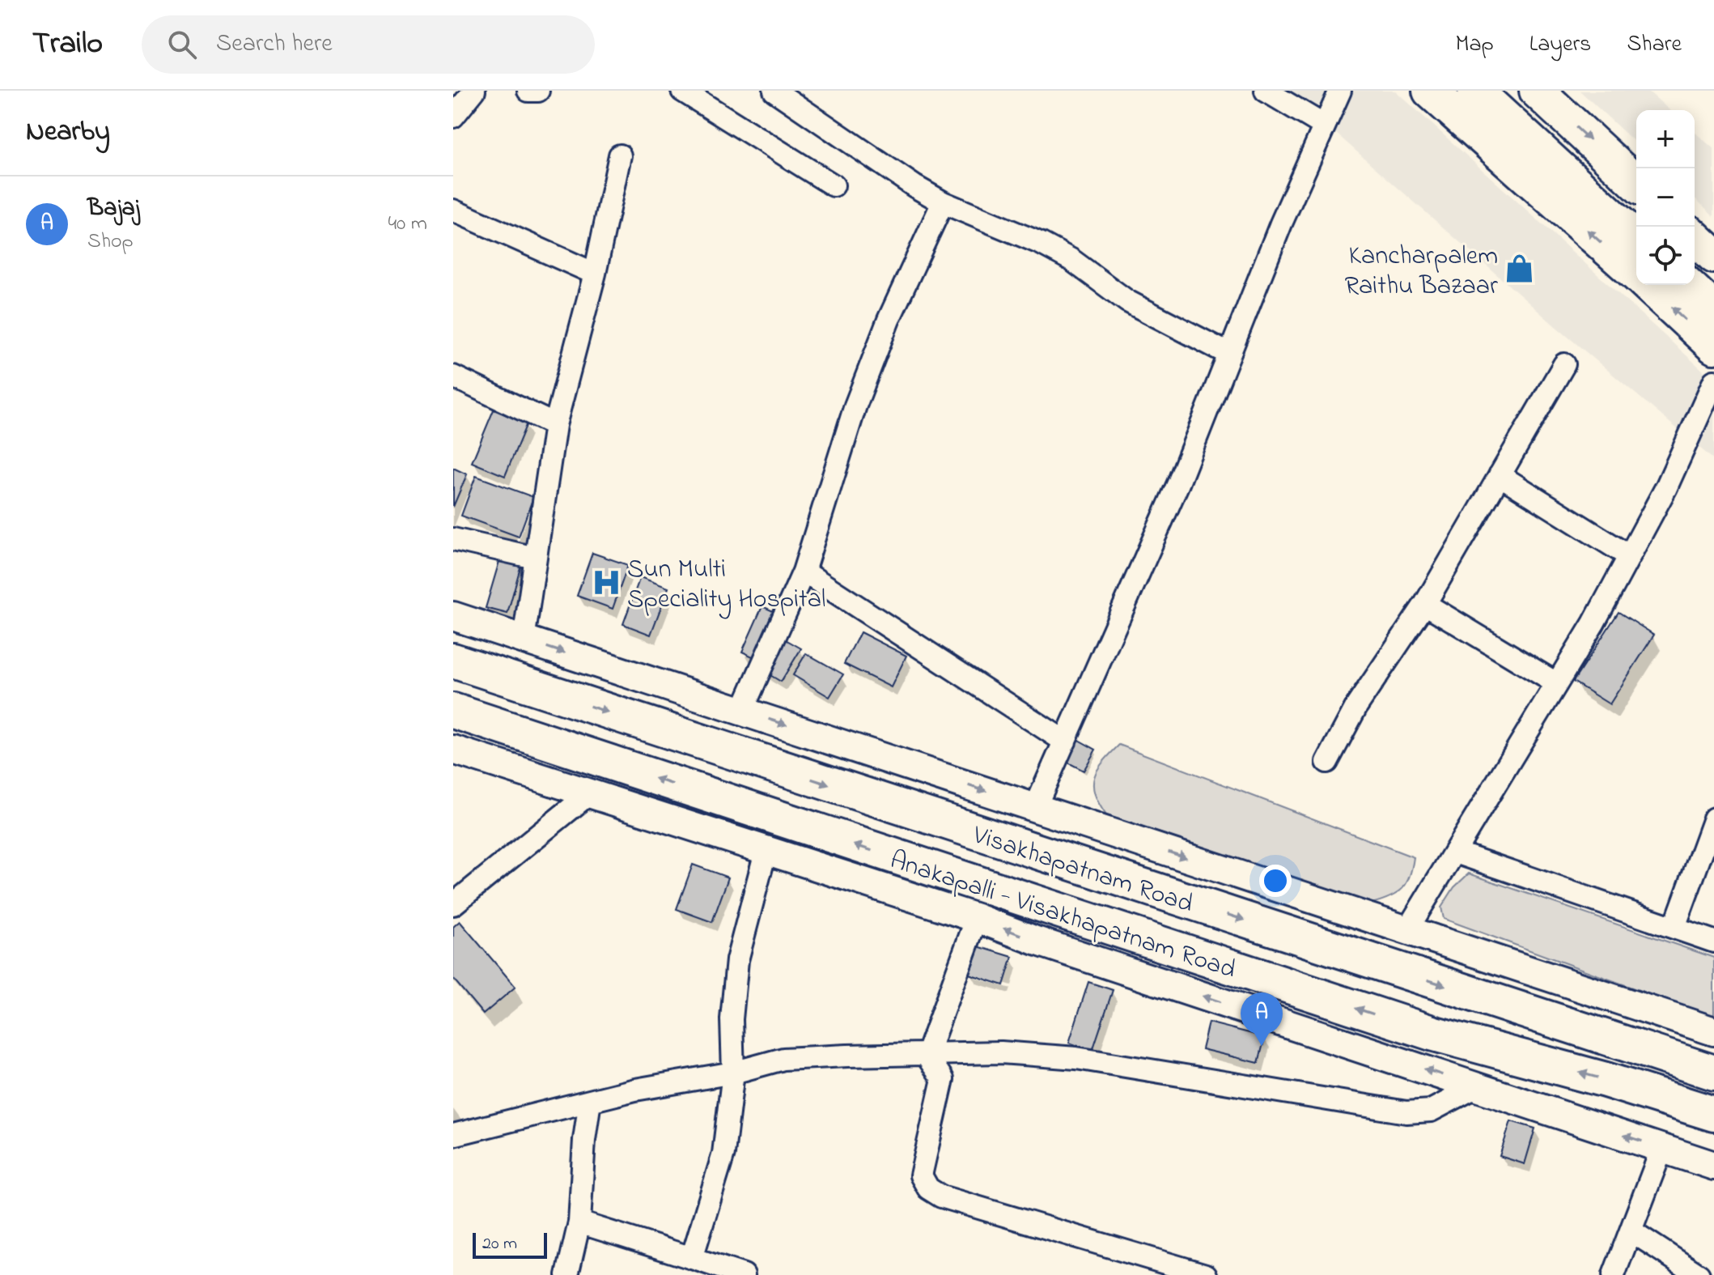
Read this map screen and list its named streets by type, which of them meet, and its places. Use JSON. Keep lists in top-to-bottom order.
{
  "streets": {
    "main road": ["Visakhapatnam Road", "Anakapalli - Visakhapatnam Road"]
  },
  "one_way": ["Visakhapatnam Road", "Anakapalli - Visakhapatnam Road"],
  "places": {
    "shop": ["Kancharpalem Raithu Bazaar"],
    "hospital": ["Sun Multi Speciality Hospital"]
  },
  "scale_bar": "20 m",
  "page": {
    "header": "Trailo",
    "search": "Search here",
    "nav": ["Map", "Layers", "Share"],
    "heading": "Nearby",
    "map_buttons": ["+", "−"],
    "list": [
      {
        "mark": "A",
        "name": "Bajaj",
        "note": "Shop",
        "value": "40 m"
      }
    ],
    "pins": "A",
    "scale": "20 m"
  }
}
